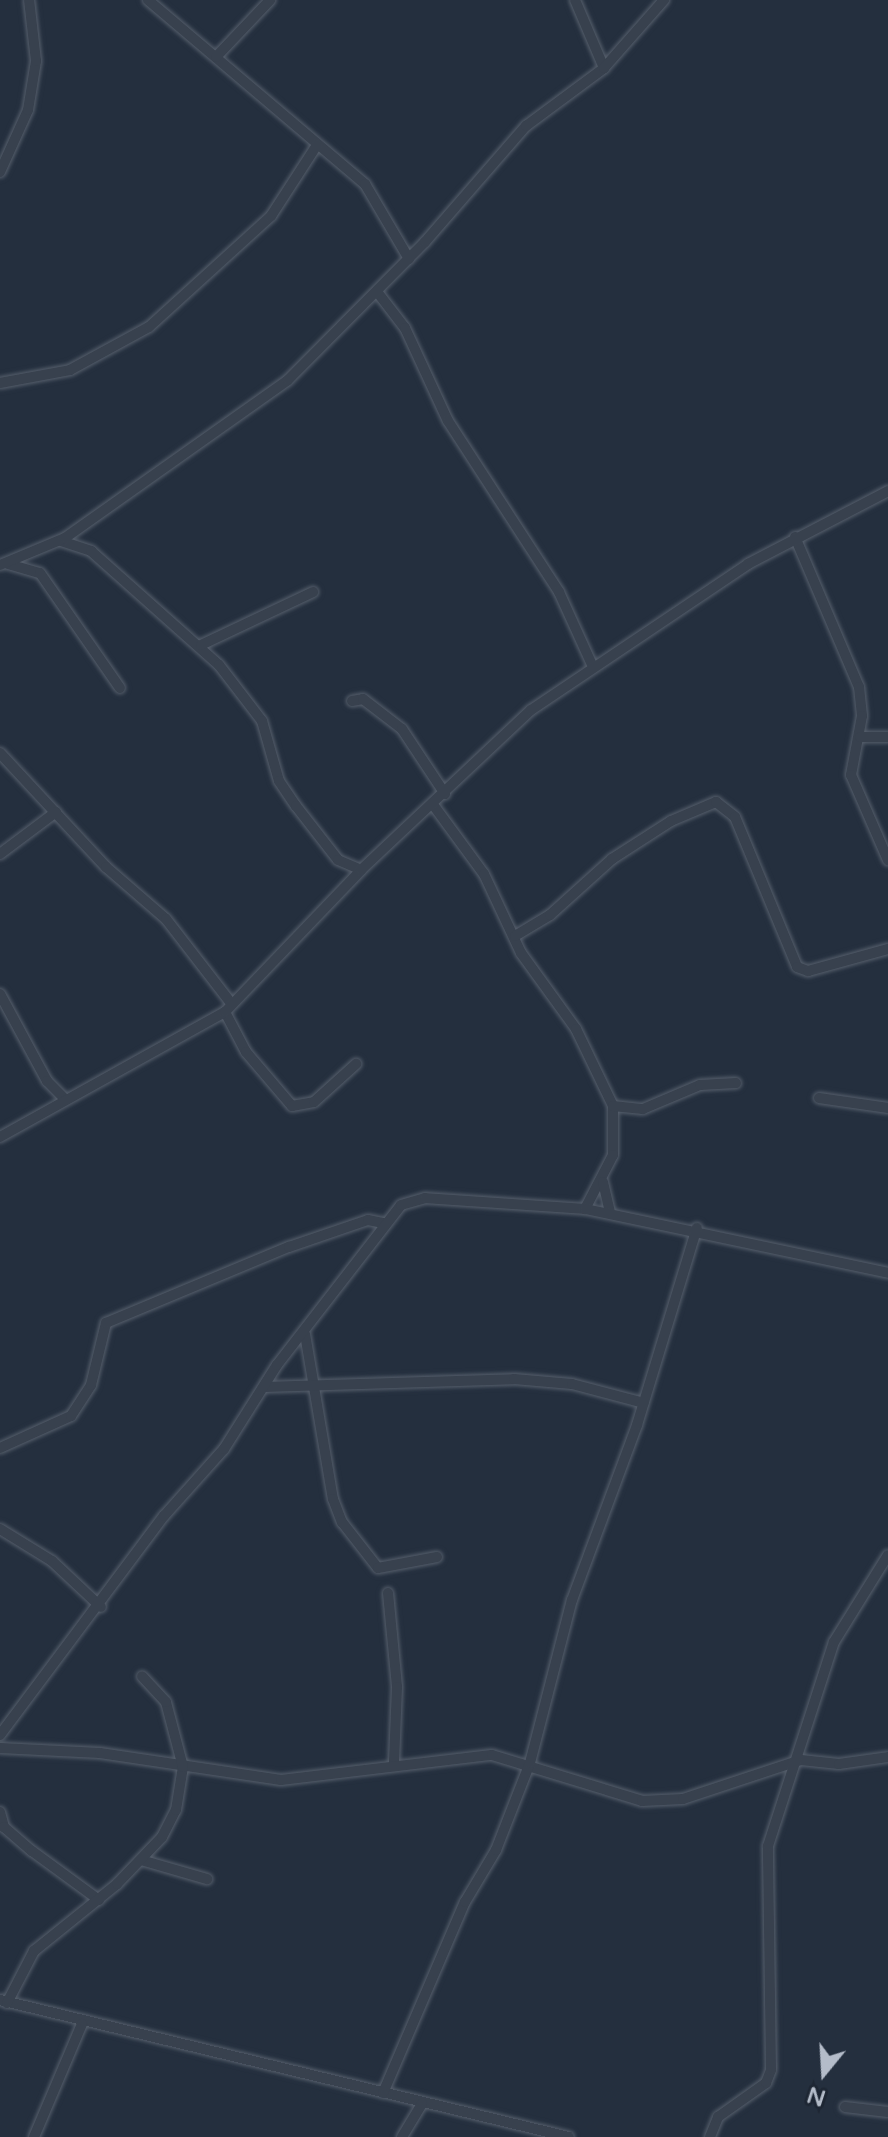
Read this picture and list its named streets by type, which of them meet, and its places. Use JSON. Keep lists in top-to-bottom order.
{
  "north": "bottom"
}
